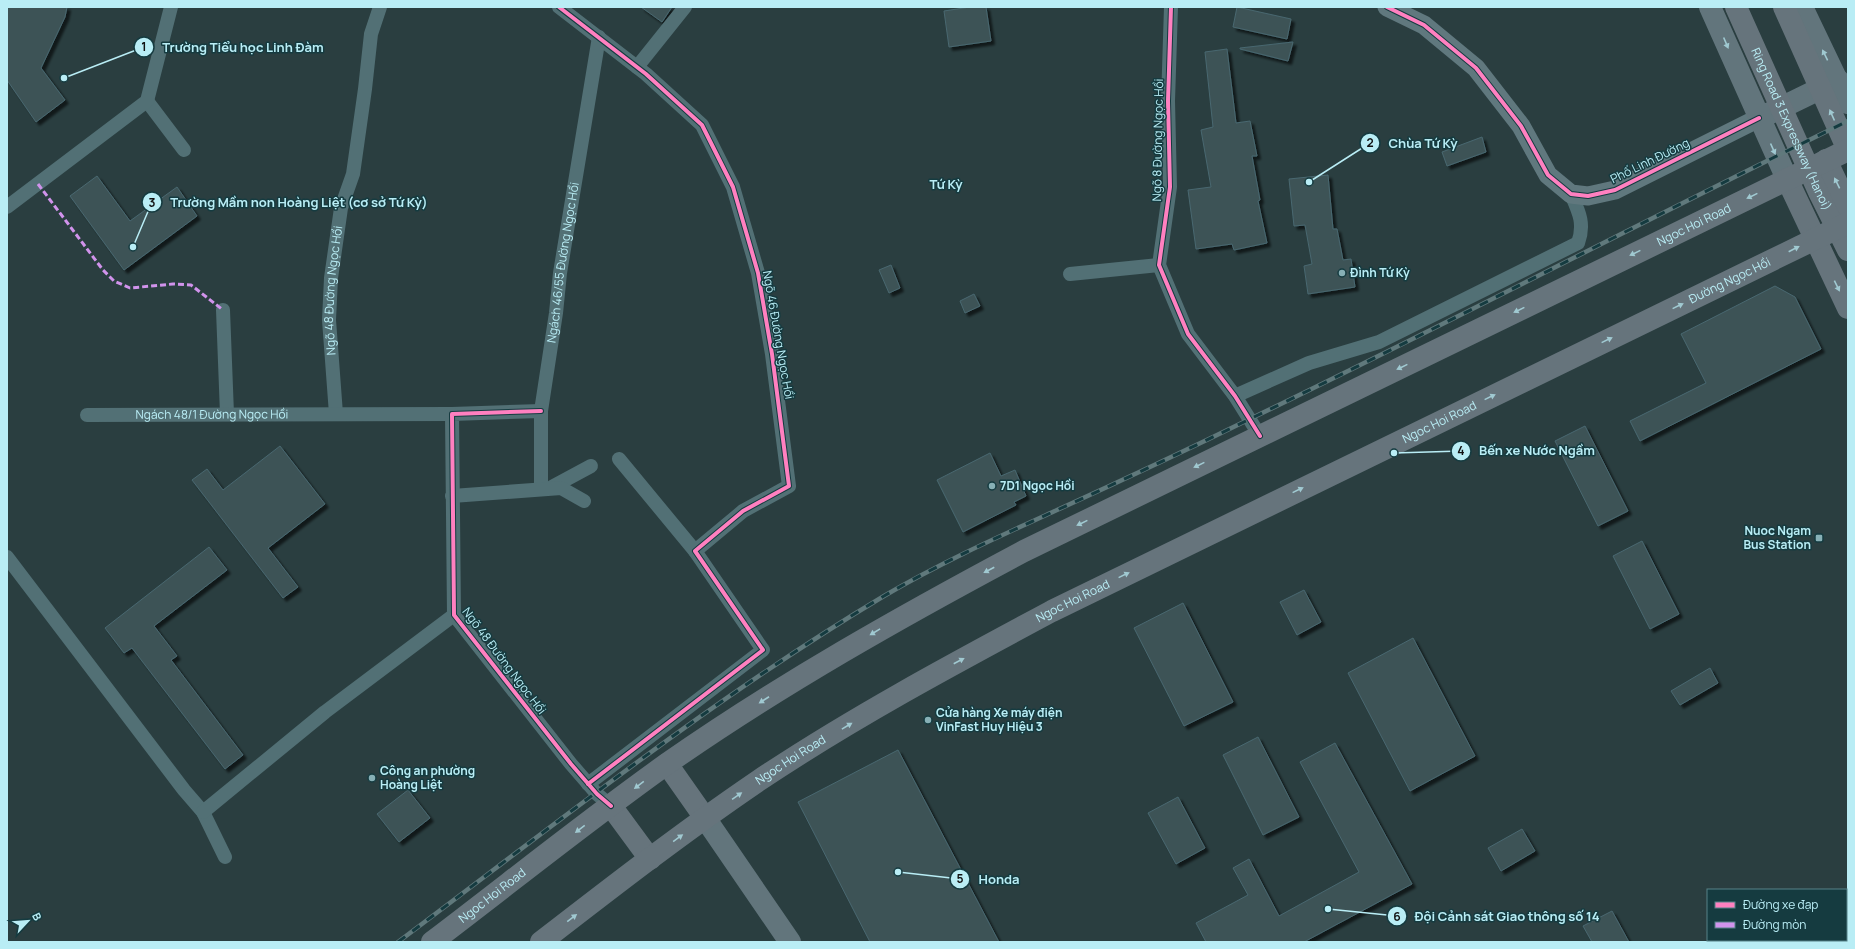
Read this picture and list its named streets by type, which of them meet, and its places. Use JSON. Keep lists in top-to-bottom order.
{
  "streets": {
    "highway": ["Ring Road 3 Expressway (Hanoi)", "Ngoc Hoi Road", "Đường Ngọc Hồi"],
    "street": [
      "Ngõ 8 Đường Ngọc Hồi",
      "Phố Linh Đường",
      "Ngách 46/55 Đường Ngọc Hồi",
      "Ngõ 48 Đường Ngọc Hồi",
      "Ngõ 46 Đường Ngọc Hồi",
      "Ngách 48/1 Đường Ngọc Hồi"
    ]
  },
  "crossings": [
    ["Ngõ 8 Đường Ngọc Hồi", "Ngoc Hoi Road"],
    ["Ngoc Hoi Road", "Ngõ 48 Đường Ngọc Hồi"],
    ["Ngách 46/55 Đường Ngọc Hồi", "Ngõ 46 Đường Ngọc Hồi"],
    ["Ngõ 48 Đường Ngọc Hồi", "Ngách 48/1 Đường Ngọc Hồi"]
  ],
  "one_way": ["Ngoc Hoi Road"],
  "districts": ["Tứ Kỳ"],
  "places": {
    "other": [
      "Trường Tiểu học Linh Đàm",
      "Chùa Tứ Kỳ",
      "Trường Mầm non Hoàng Liệt (cơ sở Tứ Kỳ)",
      "Đình Tứ Kỳ",
      "Bến xe Nước Ngầm",
      "7D1 Ngọc Hồi",
      "Cửa hàng Xe máy điện VinFast Huy Hiệu 3",
      "Công an phường Hoàng Liệt",
      "Honda",
      "Đội Cảnh sát Giao thông số 14"
    ],
    "transit": ["Nuoc Ngam Bus Station"]
  },
  "legend": ["Đường xe đạp", "Đường mòn"],
  "north": "top right"
}
